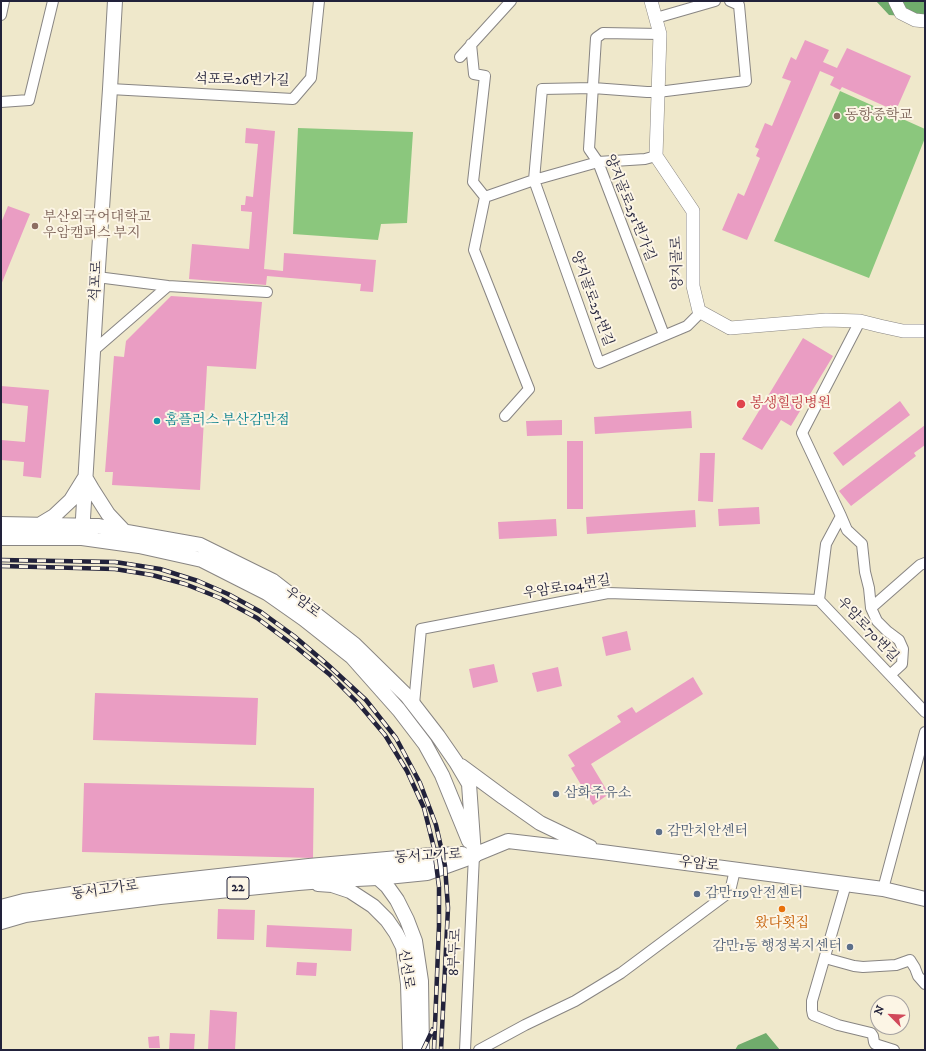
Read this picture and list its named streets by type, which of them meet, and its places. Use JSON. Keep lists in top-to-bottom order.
{
  "streets": {
    "main road": [
      "석포로",
      "우암로",
      "동서고가로",
      "22",
      "신선로"
    ],
    "street": [
      "석포로26번가길",
      "양지골로251번가길",
      "양지골로",
      "양지골로251번길",
      "우암로104번길",
      "우암로70번길",
      "8부두로"
    ]
  },
  "crossings": [
    ["석포로26번가길", "석포로"],
    ["양지골로251번가길", "양지골로251번길"],
    ["양지골로", "양지골로251번길"],
    ["석포로", "우암로"],
    ["우암로104번길", "우암로"],
    ["우암로104번길", "우암로70번길"],
    ["우암로", "동서고가로"],
    ["우암로", "8부두로"],
    ["동서고가로", "8부두로"],
    ["동서고가로", "신선로"]
  ],
  "places": [
    "동항중학교",
    "부산외국어대학교 우암캠퍼스 부지",
    "봉생힐링병원",
    "홈플러스 부산감만점",
    "삼화주유소",
    "감만치안센터",
    "감만119안전센터",
    "왔다횟집",
    "감만1동 행정복지센터"
  ],
  "north": "top left"
}
